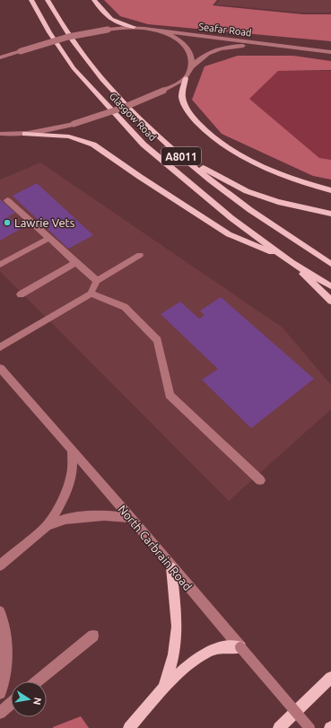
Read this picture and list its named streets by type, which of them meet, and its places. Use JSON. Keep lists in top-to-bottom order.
{
  "streets": {
    "main road": ["Glasgow Road", "A8011"],
    "street": ["Seafar Road", "North Carbrain Road"]
  },
  "places": ["Lawrie Vets"],
  "north": "right"
}
